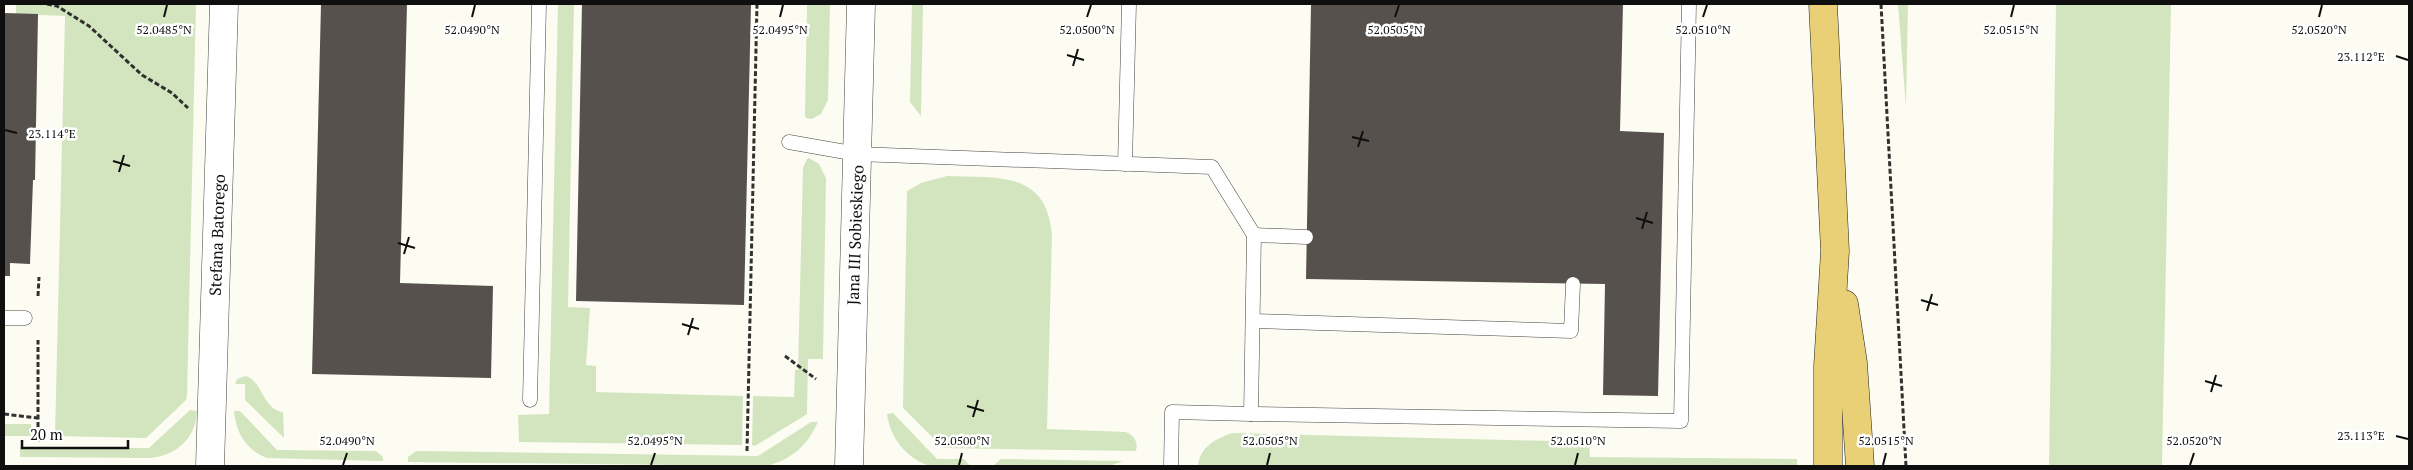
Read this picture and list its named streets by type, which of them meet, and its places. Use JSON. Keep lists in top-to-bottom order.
{
  "streets": {
    "street": ["Stefana Batorego", "Jana III Sobieskiego"]
  },
  "scale_bar": "20 m",
  "coordinates": [
    "52.0485°N",
    "52.0490°N",
    "52.0495°N",
    "52.0500°N",
    "52.0505°N",
    "52.0510°N",
    "52.0515°N",
    "52.0520°N",
    "23.112°E",
    "23.114°E",
    "23.113°E"
  ]
}
